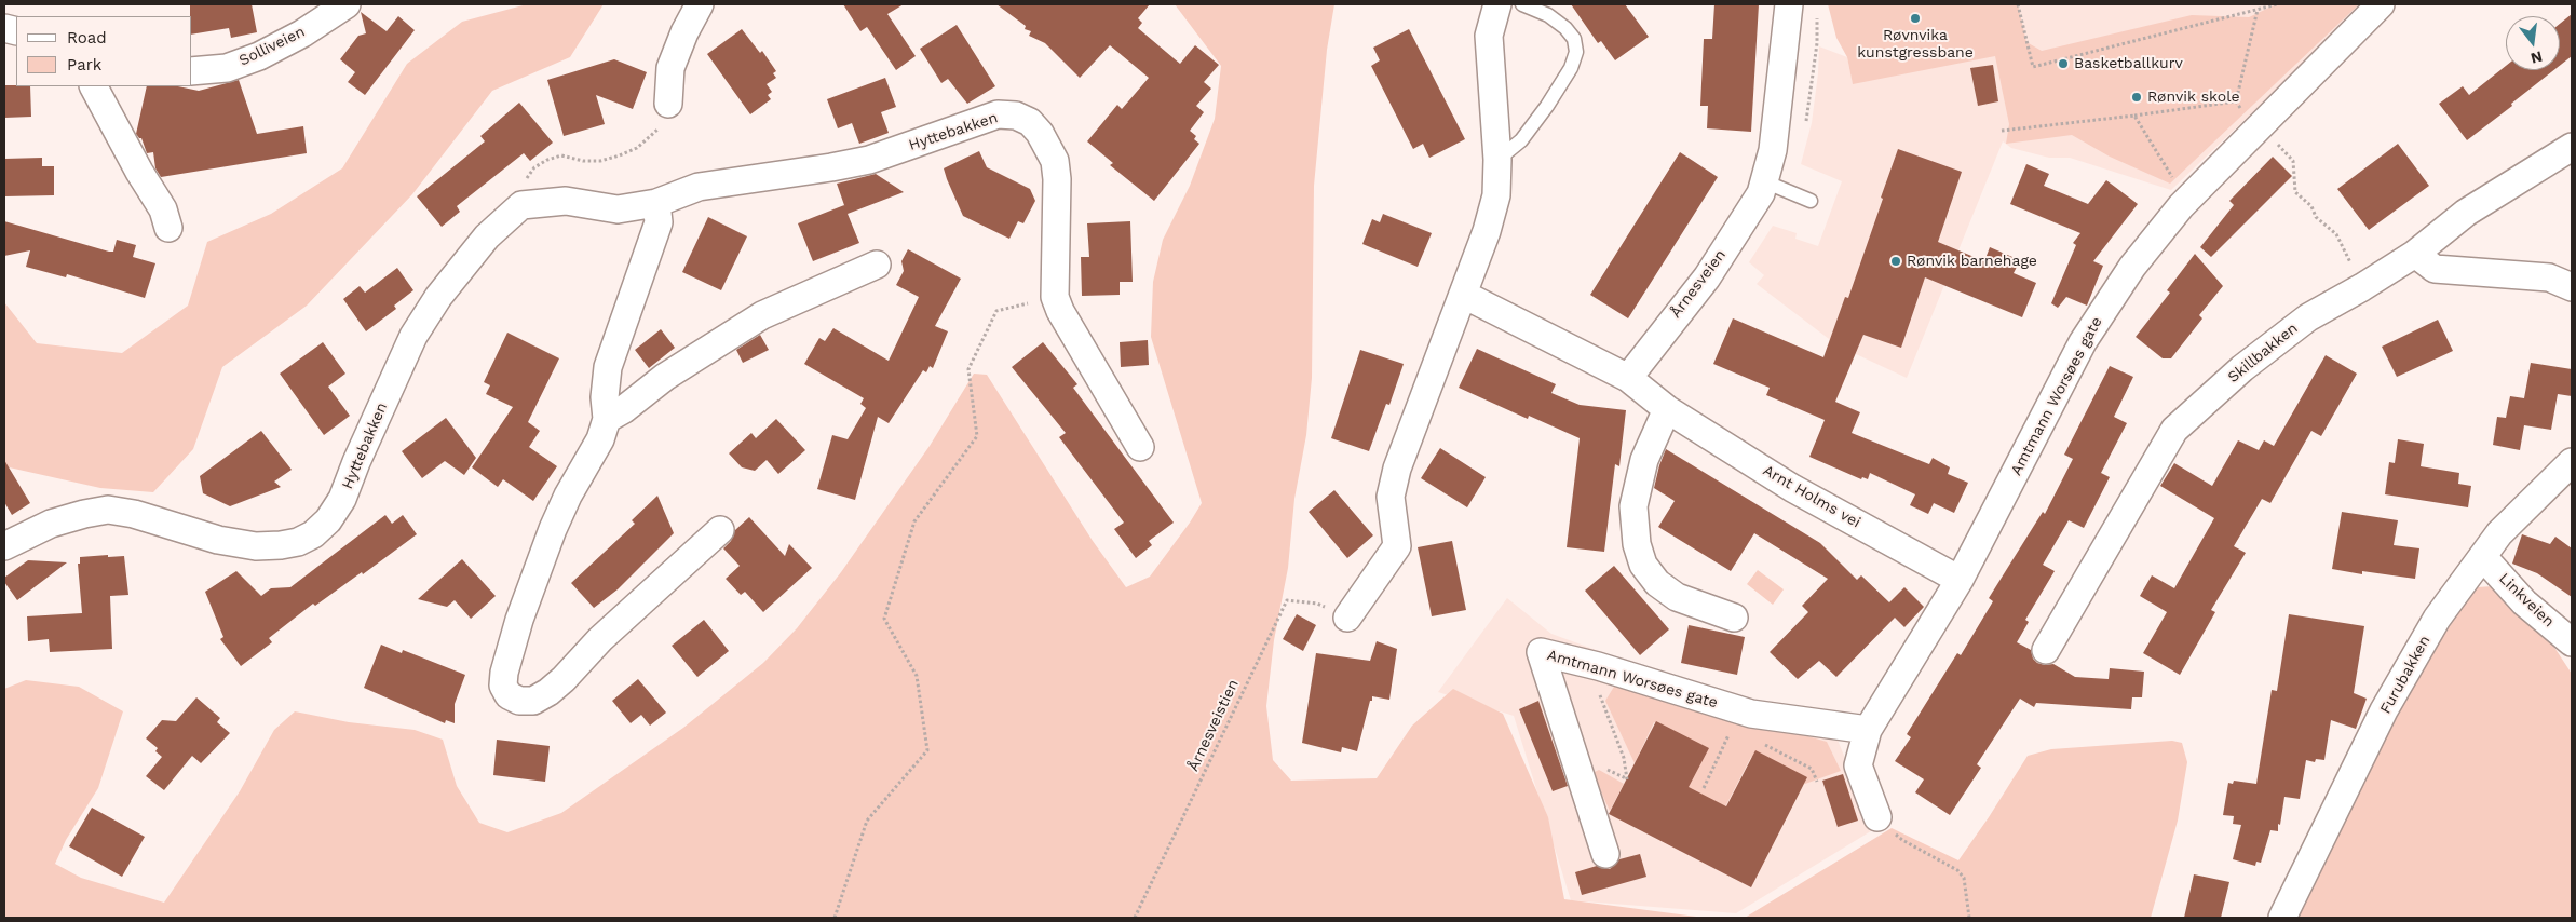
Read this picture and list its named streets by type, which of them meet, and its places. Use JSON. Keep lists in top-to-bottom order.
{
  "streets": {
    "street": [
      "Solliveien",
      "Hyttebakken",
      "Årnesveien",
      "Skillbakken",
      "Amtmann Worsøes gate",
      "Arnt Holms vei",
      "Linkveien",
      "Furubakken"
    ],
    "path": ["Årnesveistien"]
  },
  "crossings": [
    ["Årnesveien", "Arnt Holms vei"],
    ["Amtmann Worsøes gate", "Arnt Holms vei"],
    ["Linkveien", "Furubakken"]
  ],
  "places": [
    "Røvnvika kunstgressbane",
    "Basketballkurv",
    "Rønvik skole",
    "Rønvik barnehage"
  ],
  "legend": ["Road", "Park"],
  "north": "bottom"
}
